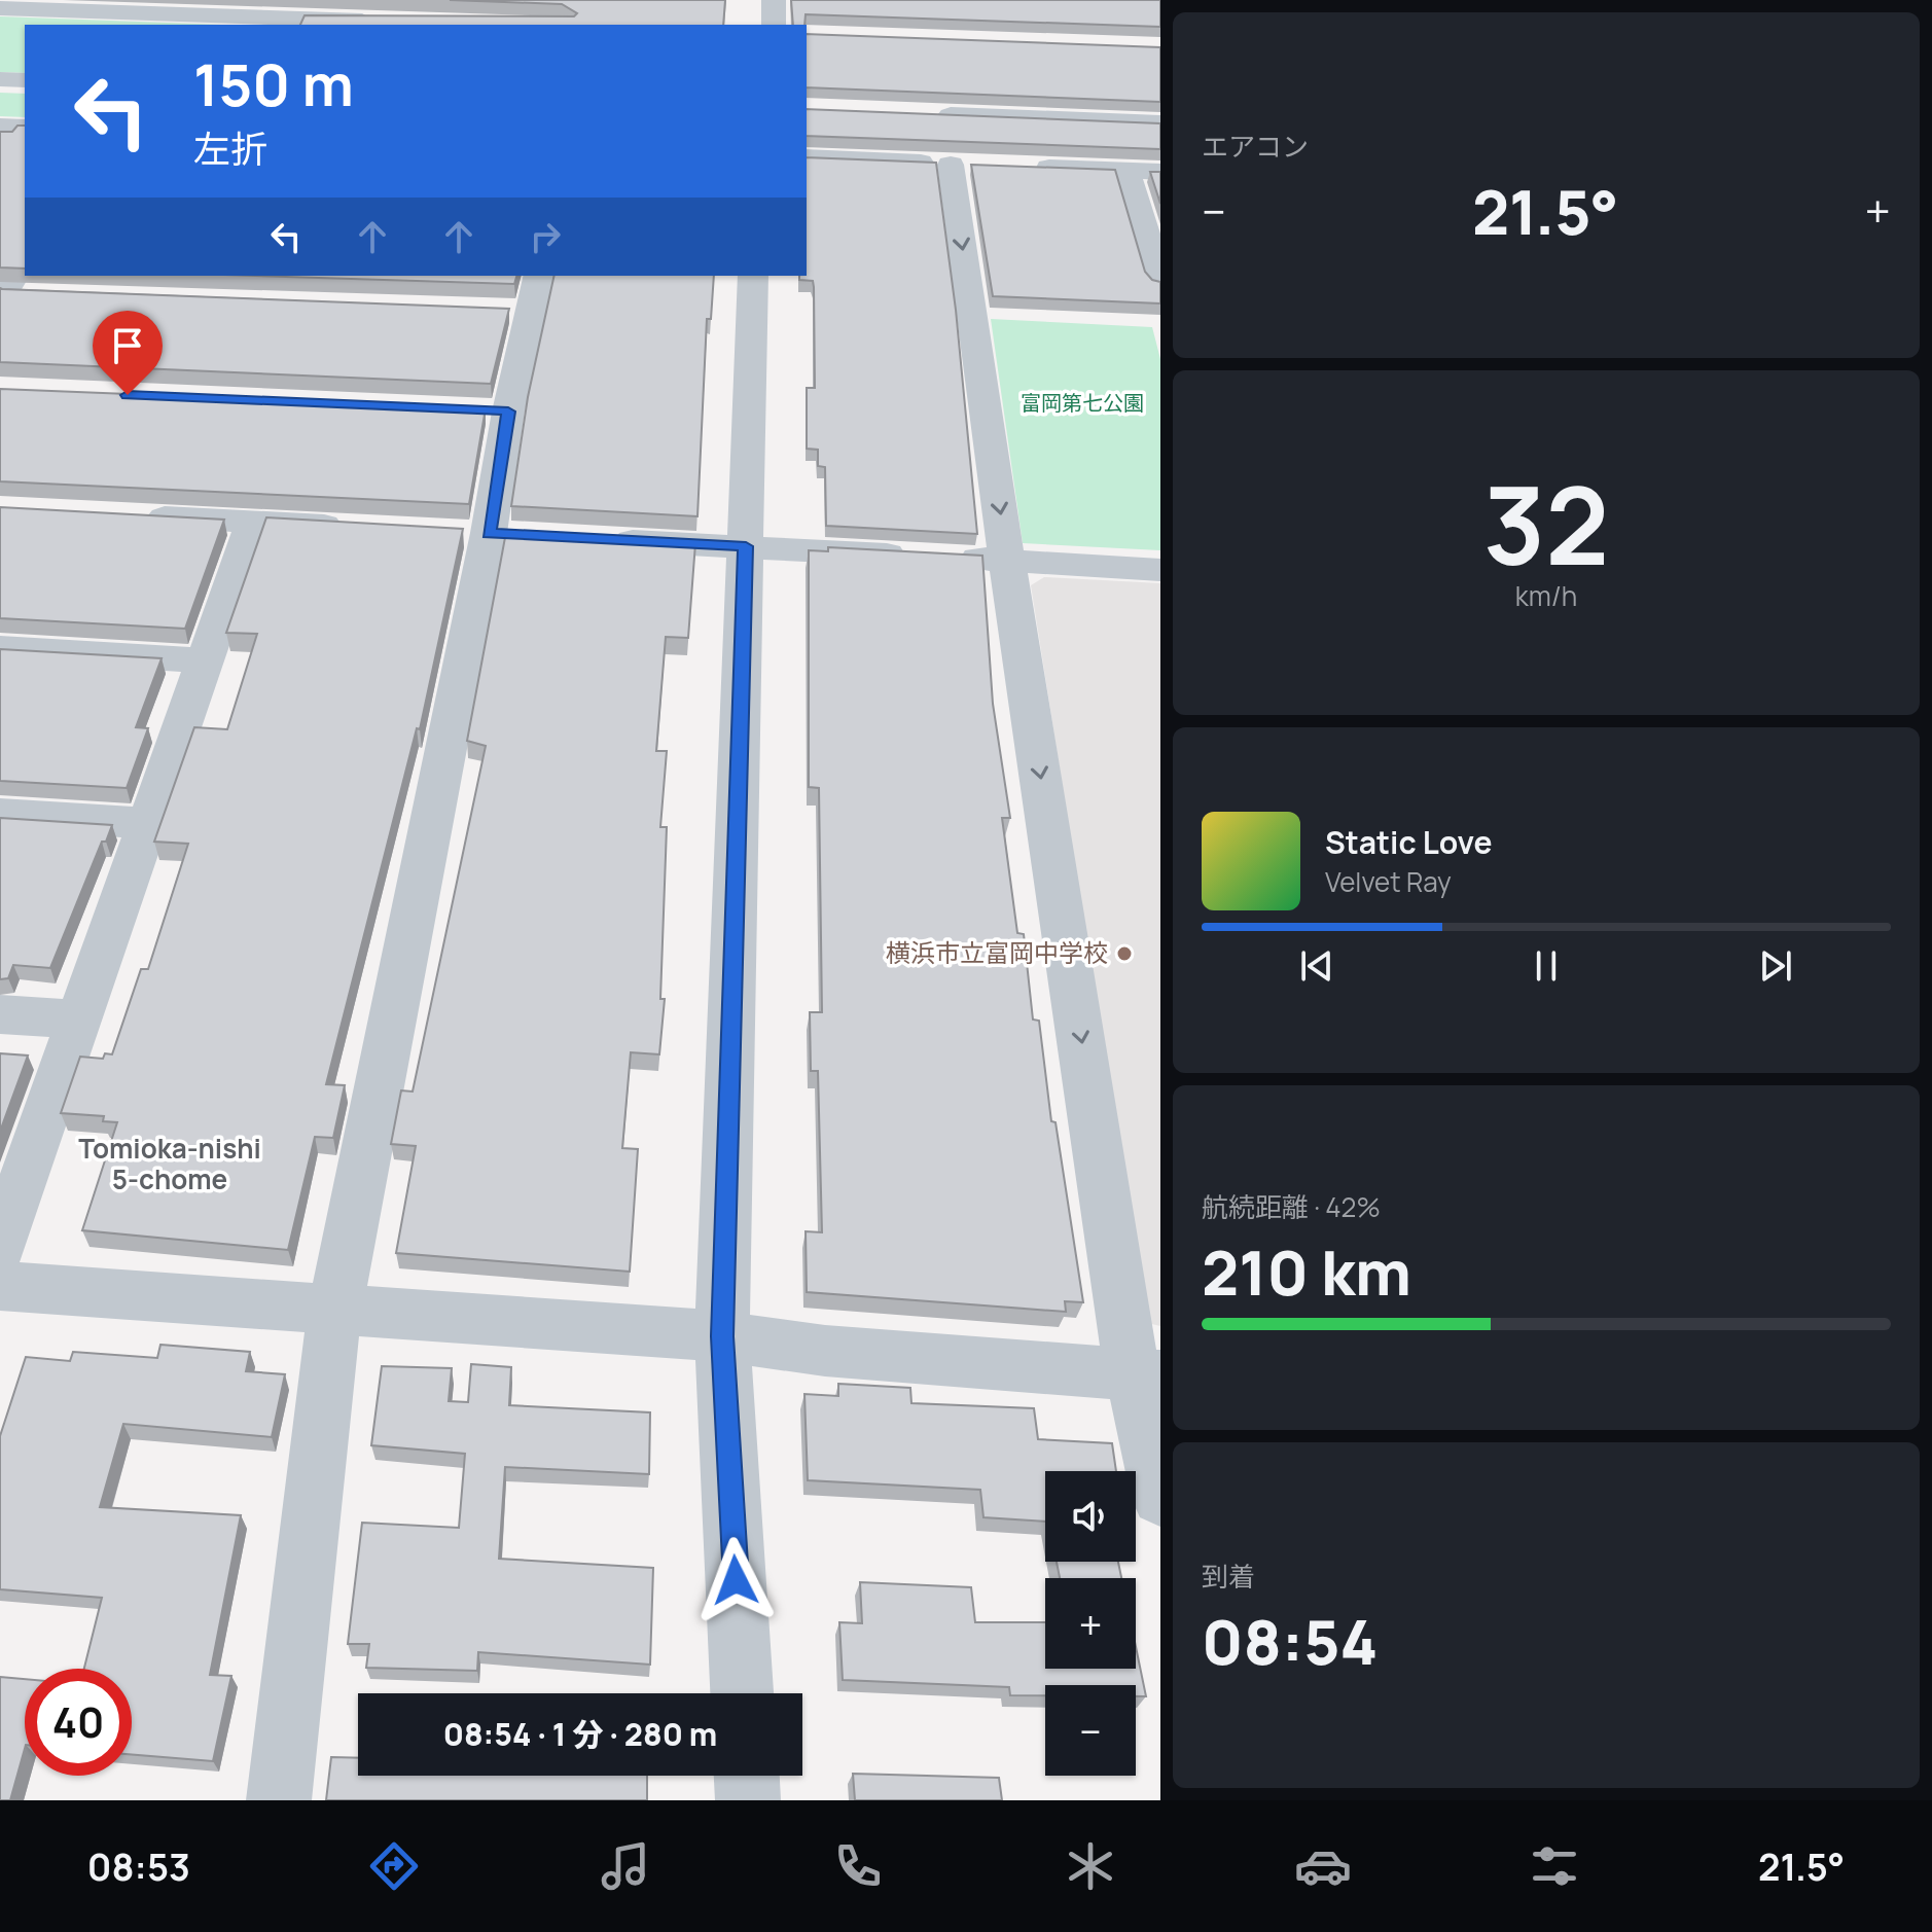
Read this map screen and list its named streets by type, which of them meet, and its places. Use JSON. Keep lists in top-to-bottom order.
{
  "districts": ["Tomioka-nishi 5-chome"],
  "parks": ["富岡第七公園"],
  "places": ["横浜市立富岡中学校"],
  "page": {
    "tile": [
      "エアコン",
      ["32", "km/h"],
      ["航続距離 · 42%", "210 km"],
      ["到着", "08:54"]
    ],
    "turn": ["150 m", "左折"],
    "heat": ["−", "21.5°", "+"],
    "song": ["Static Love", "Velvet Ray"],
    "map_buttons": ["+", "−"],
    "limit": "40",
    "trip": "08:54 · 1 分 · 280 m",
    "tabs": ["08:53", "21.5°"]
  }
}
